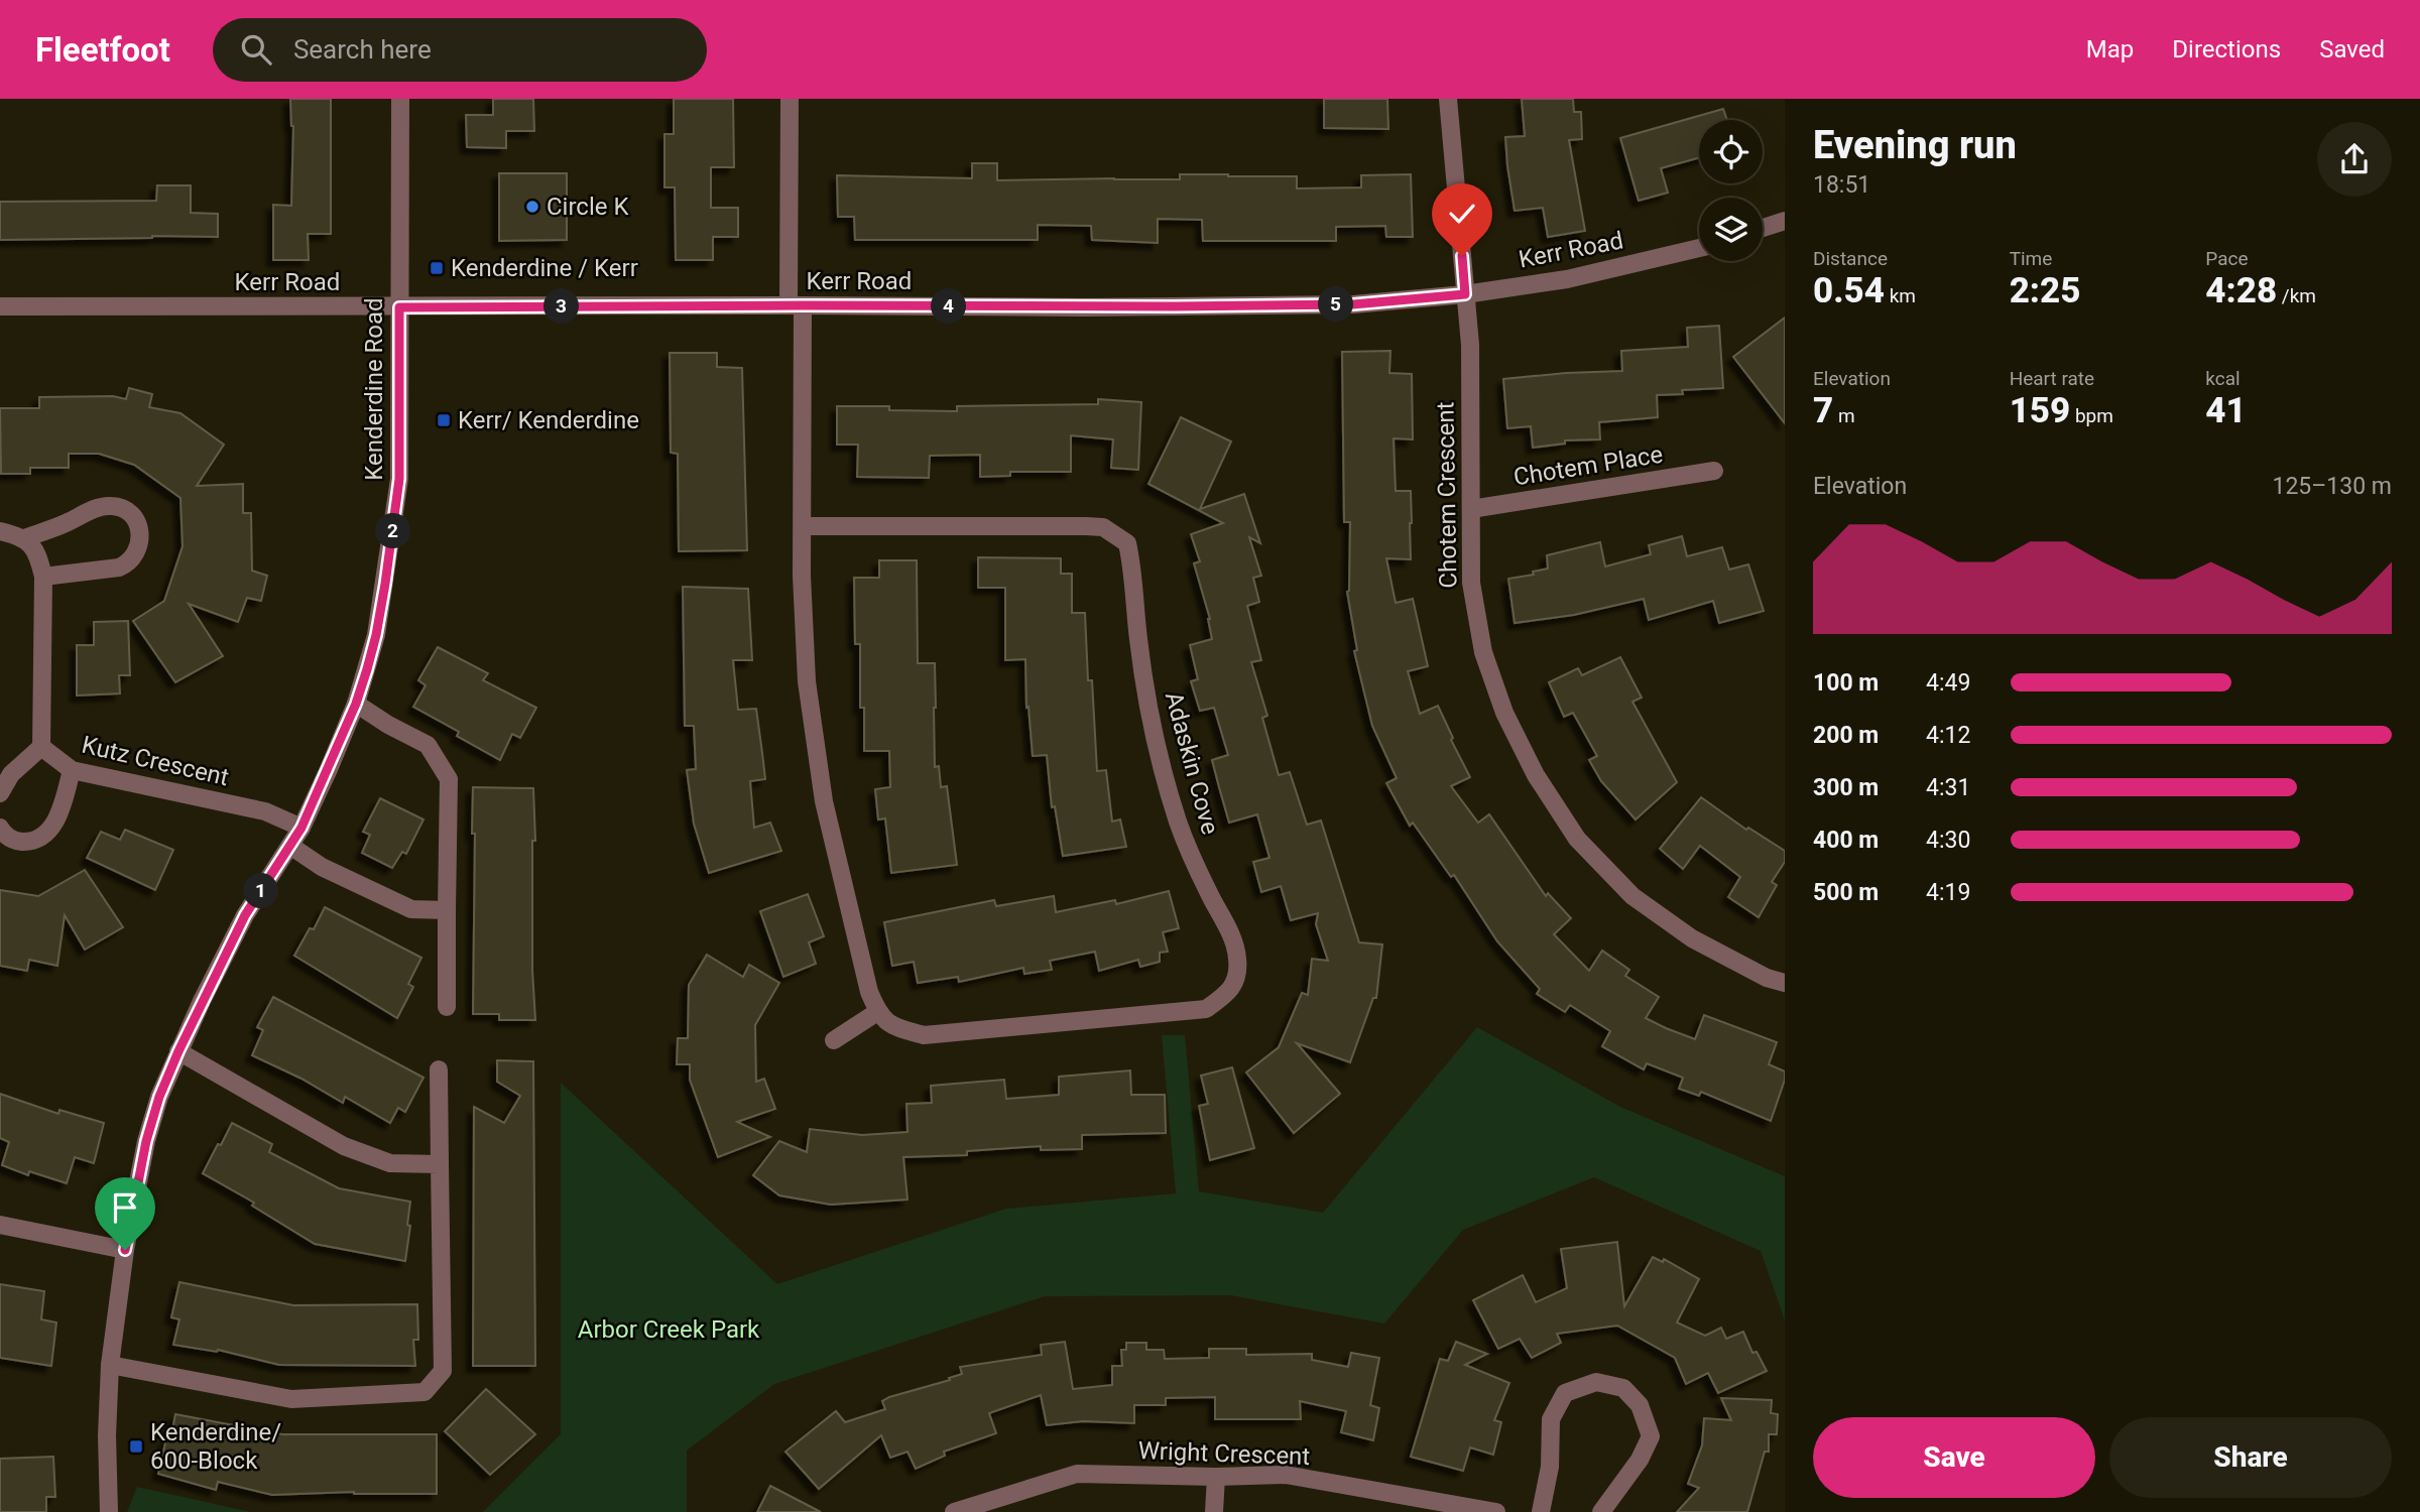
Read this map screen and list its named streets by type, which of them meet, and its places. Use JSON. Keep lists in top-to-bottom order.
{
  "streets": {
    "street": [
      "Kerr Road",
      "Kenderdine Road",
      "Chotem Place",
      "Chotem Crescent",
      "Kutz Crescent",
      "Adaskin Cove",
      "Wright Crescent"
    ]
  },
  "crossings": [
    ["Kerr Road", "Kenderdine Road"],
    ["Kerr Road", "Chotem Crescent"],
    ["Kenderdine Road", "Kutz Crescent"],
    ["Chotem Place", "Chotem Crescent"]
  ],
  "parks": ["Arbor Creek Park"],
  "places": {
    "other": ["Circle K"],
    "transit": ["Kenderdine / Kerr", "Kerr/ Kenderdine", "Kenderdine/ 600-Block"]
  },
  "page": {
    "header": "Fleetfoot",
    "search": "Search here",
    "nav": ["Map", "Directions", "Saved"],
    "heading": ["Evening run", "18:51"],
    "stats": [
      ["Distance", "0.54 km"],
      ["Time", "2:25"],
      ["Pace", "4:28 /km"],
      ["Elevation", "7 m"],
      ["Heart rate", "159 bpm"],
      ["kcal", "41"]
    ],
    "pins": [
      "5",
      "3",
      "4",
      "2",
      "1"
    ],
    "chart": ["Elevation", "125–130 m"],
    "list": [
      {
        "name": "100 m",
        "note": "4:49"
      },
      {
        "name": "200 m",
        "note": "4:12"
      },
      {
        "name": "300 m",
        "note": "4:31"
      },
      {
        "name": "400 m",
        "note": "4:30"
      },
      {
        "name": "500 m",
        "note": "4:19"
      }
    ],
    "buttons": ["Save", "Share"]
  }
}
